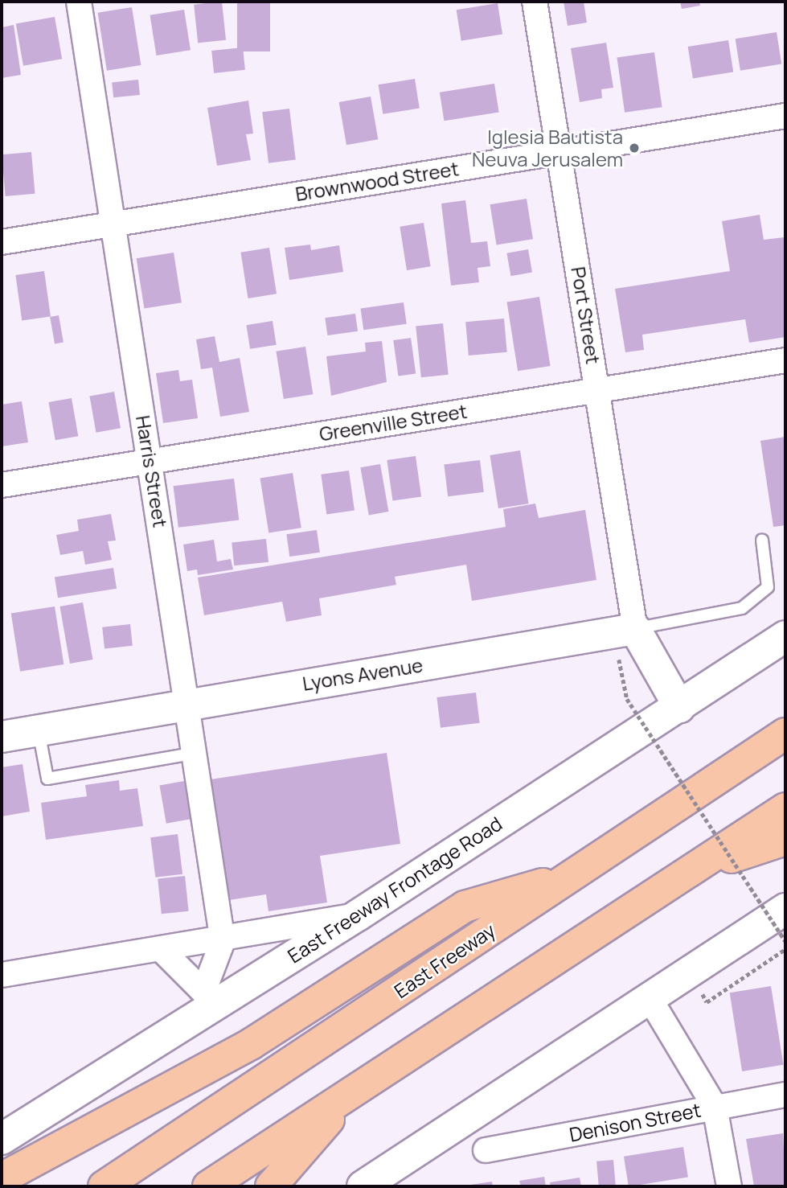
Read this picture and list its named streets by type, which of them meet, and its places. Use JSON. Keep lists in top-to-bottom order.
{
  "streets": {
    "highway": ["East Freeway"],
    "main road": ["Lyons Avenue", "East Freeway Frontage Road"],
    "street": [
      "Brownwood Street",
      "Port Street",
      "Greenville Street",
      "Harris Street",
      "Denison Street"
    ]
  },
  "crossings": [
    ["Brownwood Street", "Port Street"],
    ["Brownwood Street", "Harris Street"],
    ["Port Street", "Greenville Street"],
    ["Port Street", "Lyons Avenue"],
    ["Greenville Street", "Harris Street"],
    ["Harris Street", "Lyons Avenue"]
  ],
  "places": ["Iglesia Bautista Neuva Jerusalem"]
}
